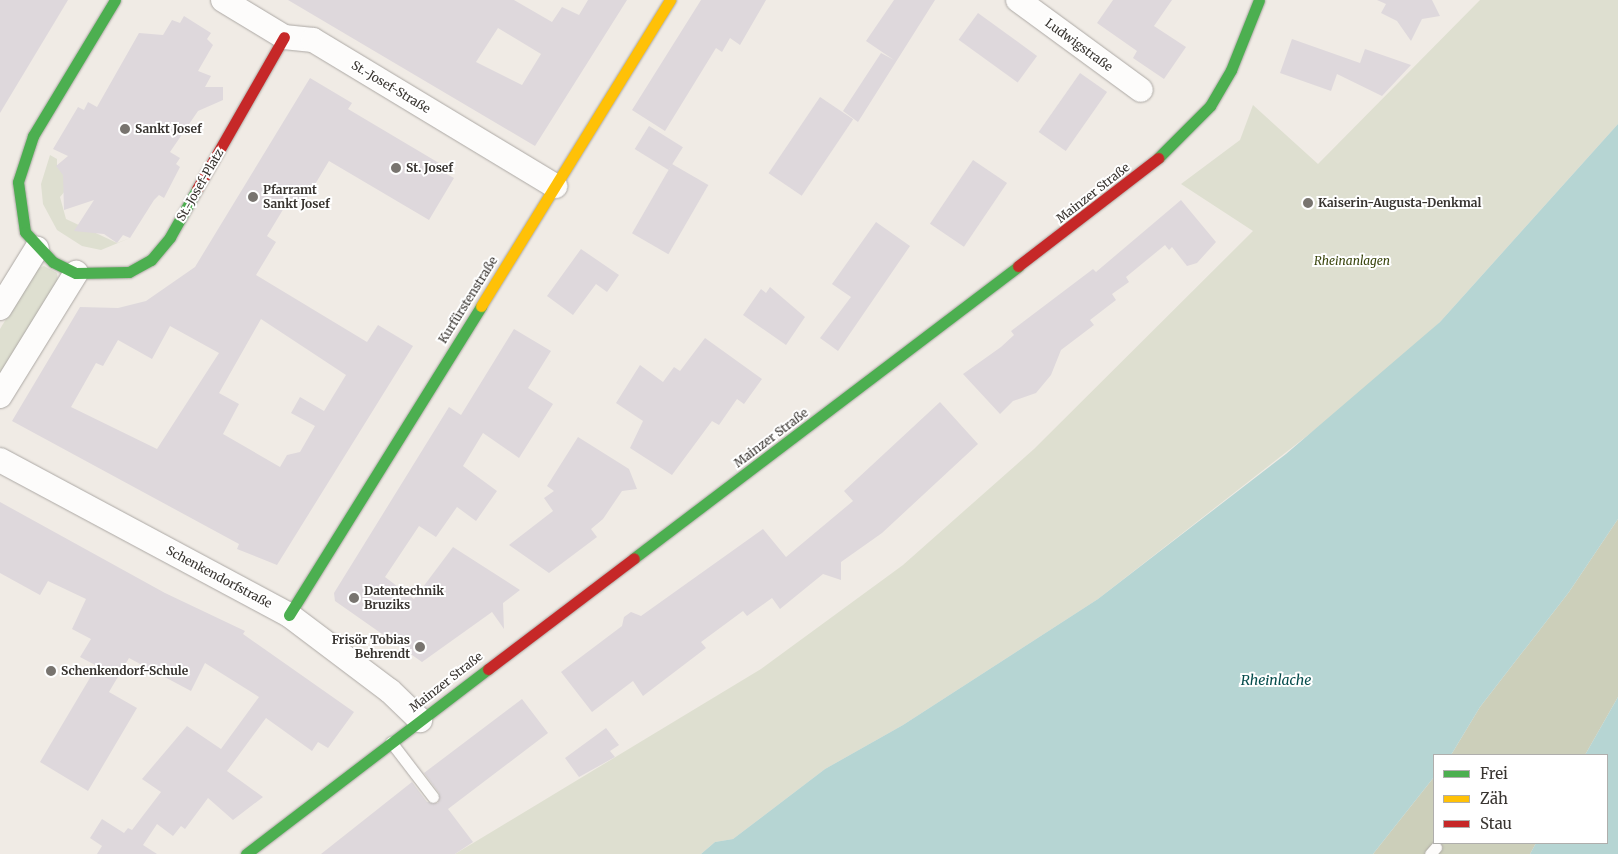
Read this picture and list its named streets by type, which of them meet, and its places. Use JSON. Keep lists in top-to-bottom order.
{
  "streets": {
    "street": [
      "Ludwigstraße",
      "St.-Josef-Straße",
      "St.-Josef-Platz",
      "Mainzer Straße",
      "Kurfürstenstraße",
      "Schenkendorfstraße"
    ]
  },
  "crossings": [
    ["St.-Josef-Straße", "St.-Josef-Platz"],
    ["St.-Josef-Straße", "Kurfürstenstraße"],
    ["Mainzer Straße", "Schenkendorfstraße"],
    ["Kurfürstenstraße", "Schenkendorfstraße"]
  ],
  "water": ["Rheinlache"],
  "parks": ["Rheinanlagen"],
  "places": [
    "Sankt Josef",
    "St. Josef",
    "Pfarramt Sankt Josef",
    "Kaiserin-Augusta-Denkmal",
    "Datentechnik Bruziks",
    "Frisör Tobias Behrendt",
    "Schenkendorf-Schule"
  ],
  "legend": ["Frei", "Zäh", "Stau"]
}
